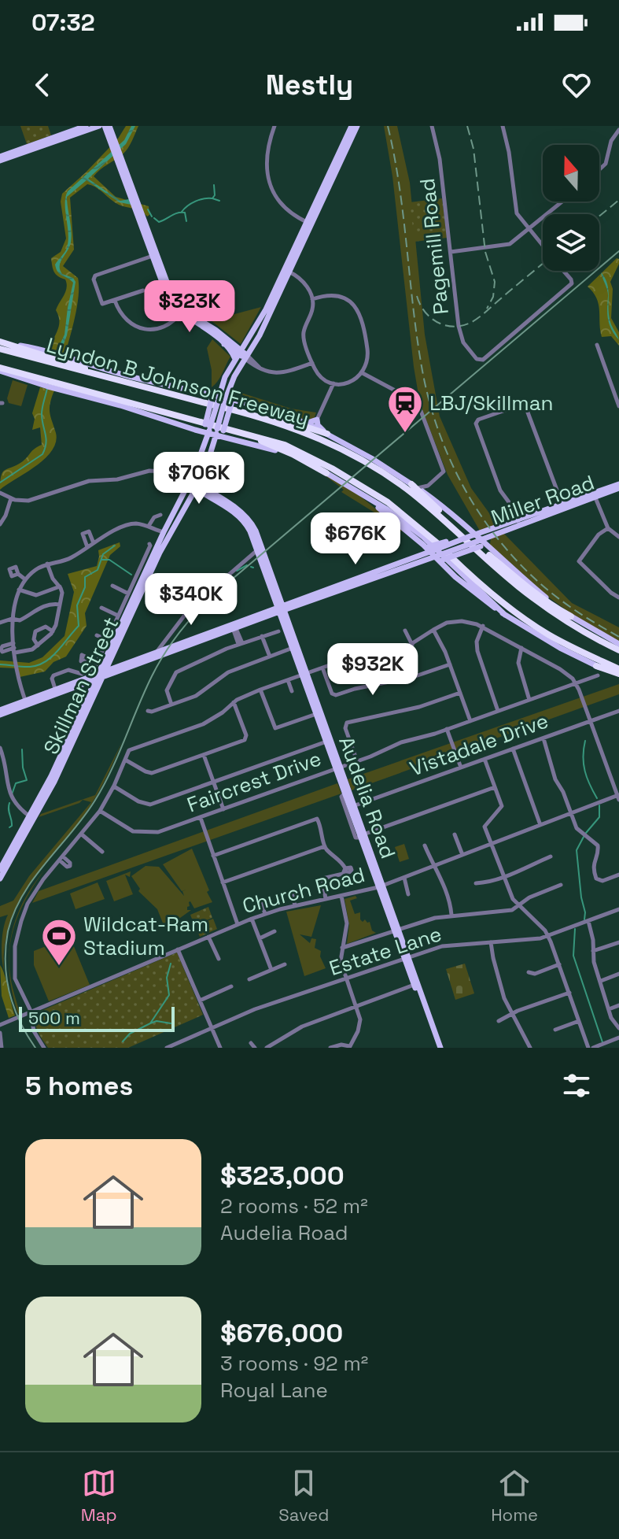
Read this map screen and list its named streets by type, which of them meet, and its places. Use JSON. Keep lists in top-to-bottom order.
{
  "streets": {
    "highway": ["Lyndon B Johnson Freeway"],
    "main road": ["Miller Road", "Skillman Street", "Audelia Road"],
    "street": [
      "Pagemill Road",
      "Vistadale Drive",
      "Faircrest Drive",
      "Church Road",
      "Estate Lane"
    ]
  },
  "crossings": [
    ["Lyndon B Johnson Freeway", "Skillman Street"],
    ["Skillman Street", "Audelia Road"],
    ["Vistadale Drive", "Audelia Road"],
    ["Faircrest Drive", "Audelia Road"],
    ["Audelia Road", "Church Road"],
    ["Audelia Road", "Estate Lane"]
  ],
  "places": {
    "station": ["LBJ/Skillman"],
    "sports": ["Wildcat-Ram Stadium"]
  },
  "scale_bar": "500 m",
  "north": "top",
  "page": {
    "status": "07:32",
    "header": "Nestly",
    "price": [
      "$323K",
      "$706K",
      "$676K",
      "$340K",
      "$932K"
    ],
    "scale": "500 m",
    "heading": "5 homes",
    "list": [
      {
        "name": "$323,000",
        "note": "2 rooms · 52 m² · Audelia Road"
      },
      {
        "name": "$676,000",
        "note": "3 rooms · 92 m² · Royal Lane"
      }
    ],
    "tabs": ["Map", "Saved", "Home"]
  }
}
